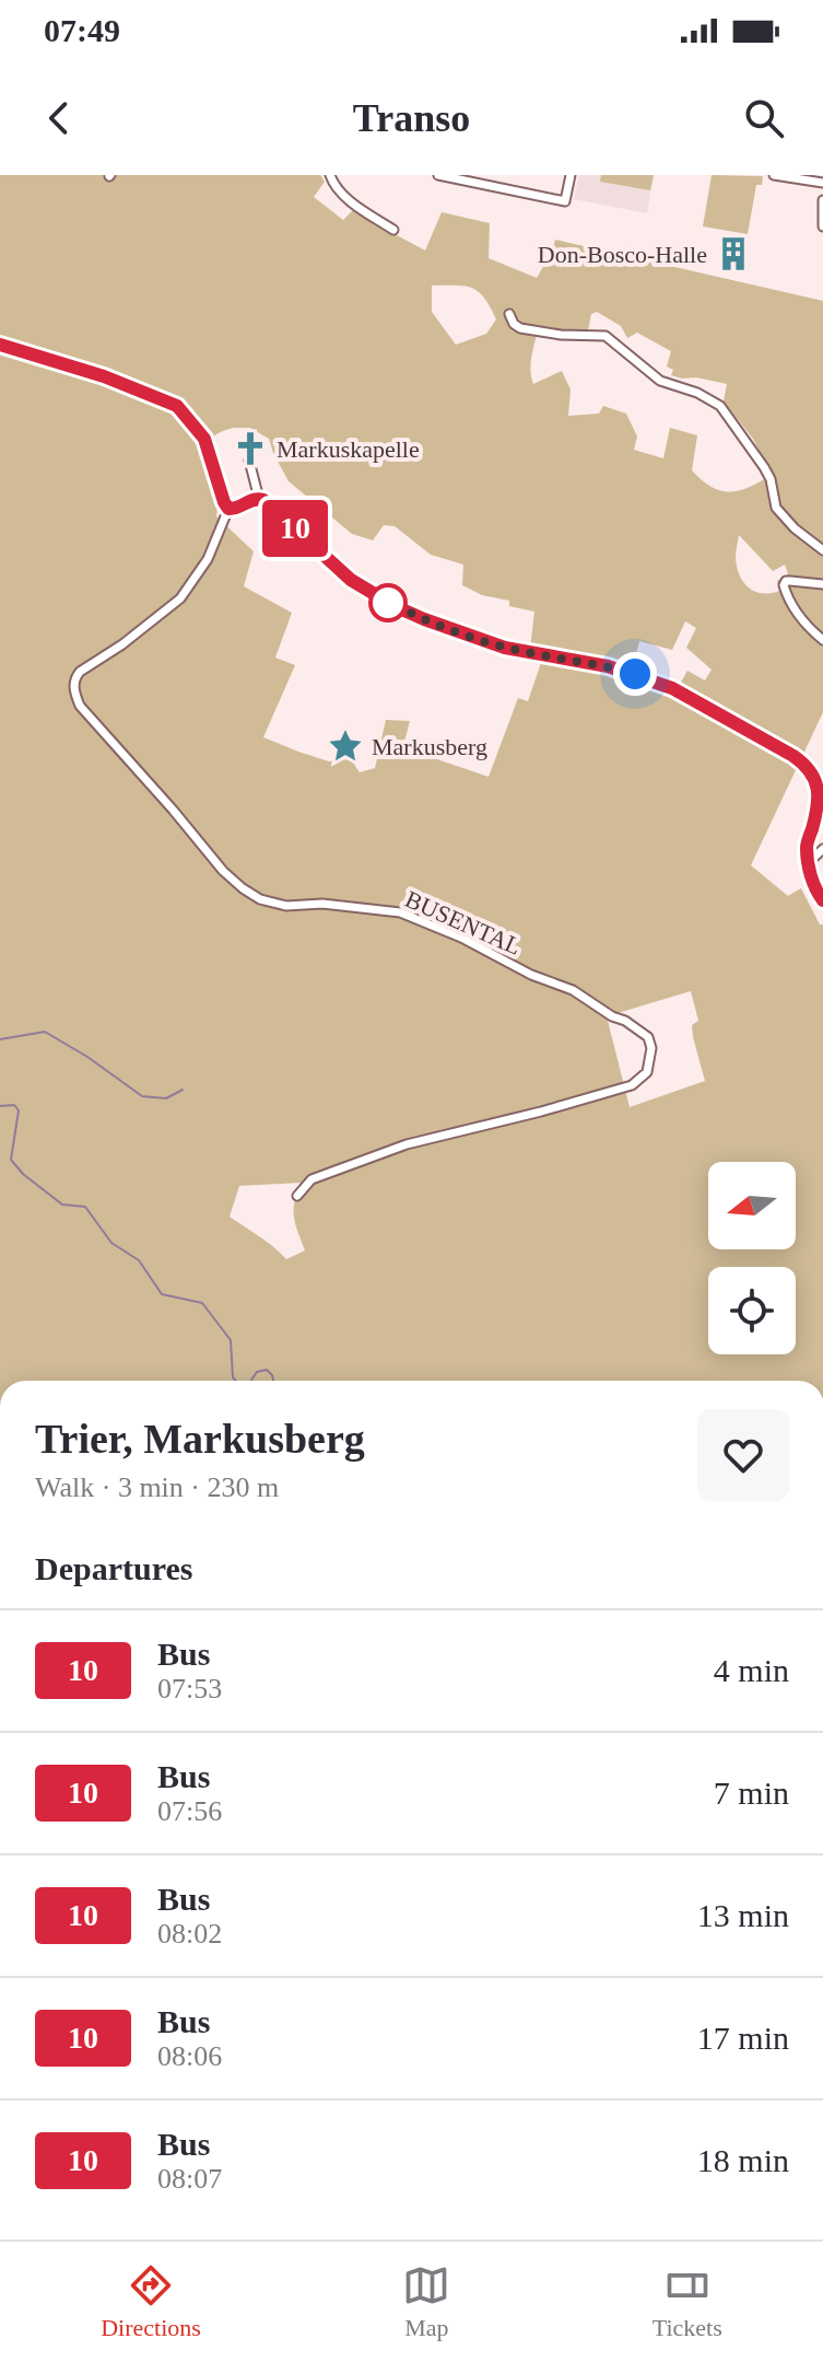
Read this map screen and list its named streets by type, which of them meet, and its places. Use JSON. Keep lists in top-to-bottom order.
{
  "streets": {
    "street": ["BUSENTAL"]
  },
  "places": {
    "building": ["Don-Bosco-Halle"],
    "church": ["Markuskapelle"],
    "place": ["Markusberg"]
  },
  "lines": ["bus line 10"],
  "north": "left",
  "page": {
    "status": "07:49",
    "header": "Transo",
    "on_map": "10",
    "heading": [
      ["Trier, Markusberg", "Walk · 3 min · 230 m"],
      "Departures"
    ],
    "list": [
      {
        "mark": "10",
        "name": "Bus",
        "note": "07:53",
        "value": "4 min"
      },
      {
        "mark": "10",
        "name": "Bus",
        "note": "07:56",
        "value": "7 min"
      },
      {
        "mark": "10",
        "name": "Bus",
        "note": "08:02",
        "value": "13 min"
      },
      {
        "mark": "10",
        "name": "Bus",
        "note": "08:06",
        "value": "17 min"
      },
      {
        "mark": "10",
        "name": "Bus",
        "note": "08:07",
        "value": "18 min"
      }
    ],
    "tabs": ["Directions", "Map", "Tickets"]
  }
}
